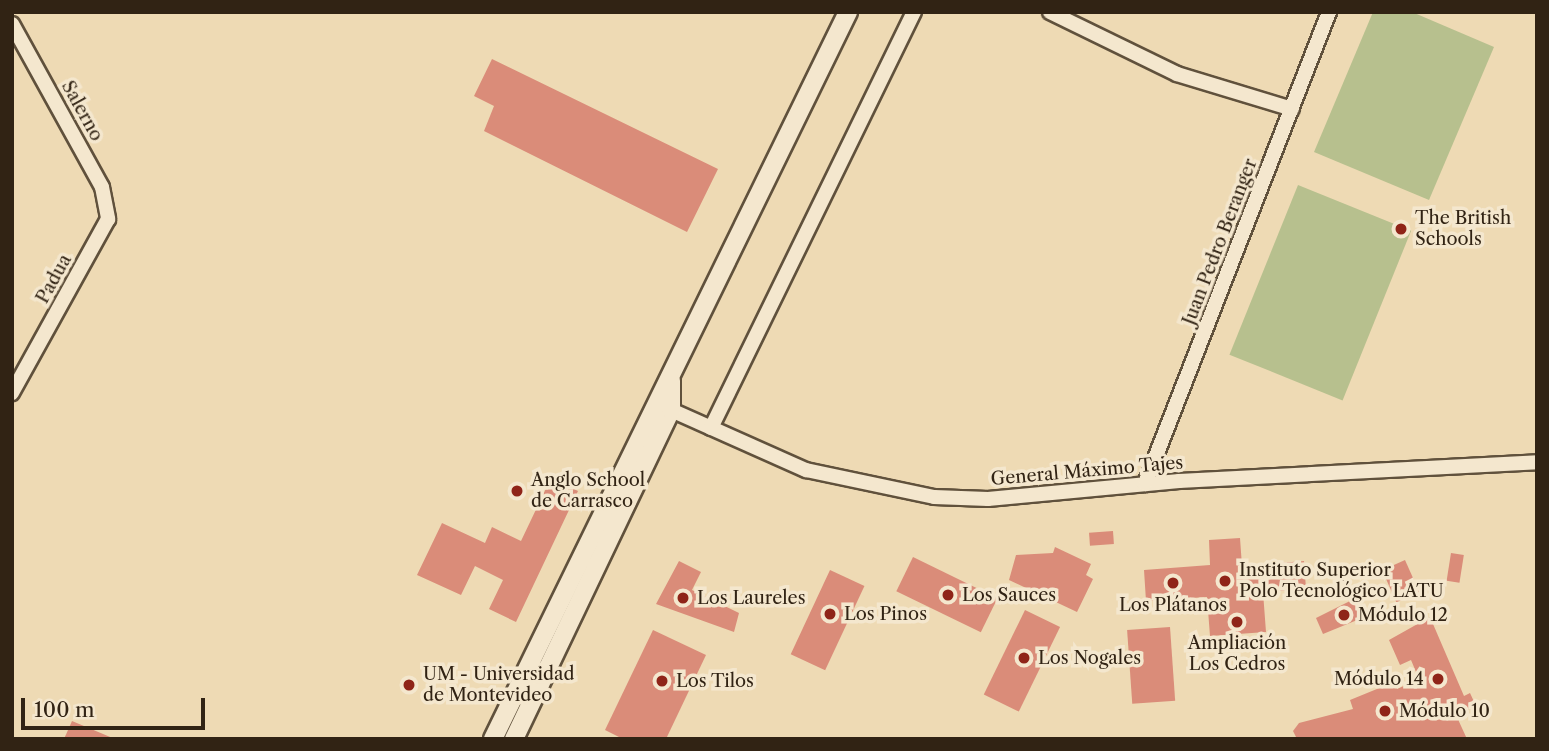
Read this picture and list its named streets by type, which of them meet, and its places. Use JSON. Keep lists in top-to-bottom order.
{
  "streets": {
    "street": [
      "Salerno",
      "Juan Pedro Beranger",
      "Padua",
      "General Máximo Tajes"
    ]
  },
  "crossings": [
    ["Salerno", "Padua"],
    ["Juan Pedro Beranger", "General Máximo Tajes"]
  ],
  "places": [
    "The British Schools",
    "Anglo School de Carrasco",
    "Instituto Superior Polo Tecnológico LATU",
    "Los Plátanos",
    "Los Sauces",
    "Los Laureles",
    "Los Pinos",
    "Módulo 12",
    "Ampliación Los Cedros",
    "Los Nogales",
    "Módulo 14",
    "Los Tilos",
    "UM - Universidad de Montevideo",
    "Módulo 10"
  ],
  "scale_bar": "100 m"
}
